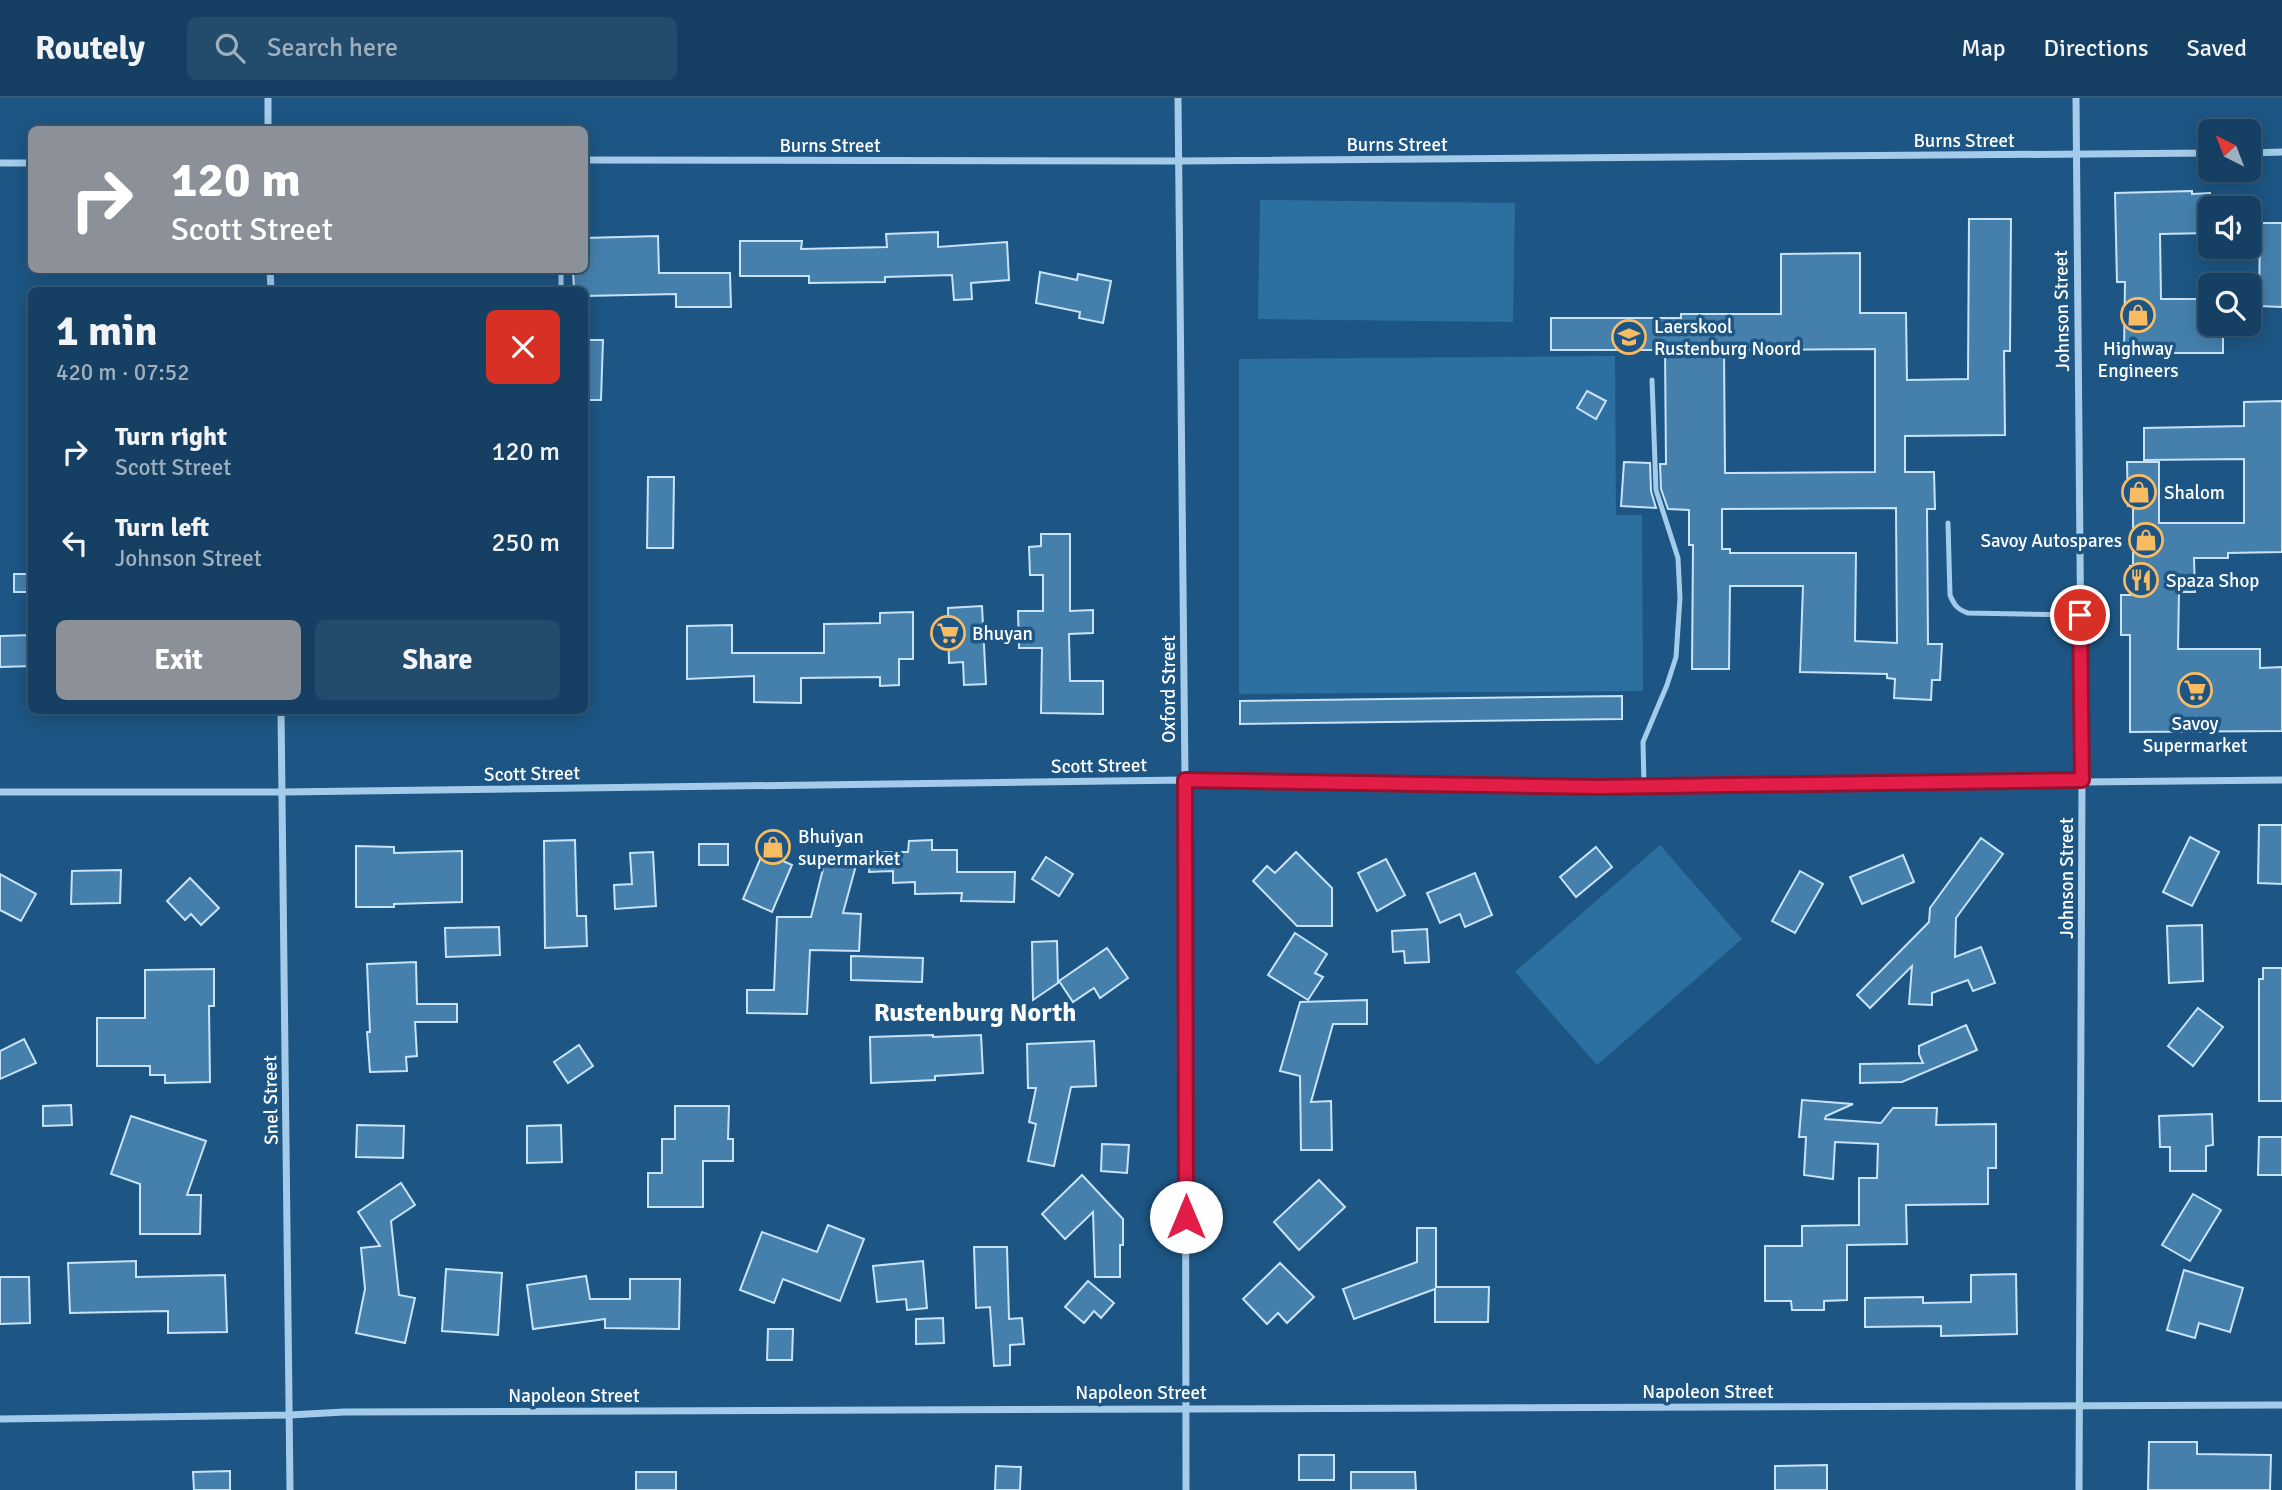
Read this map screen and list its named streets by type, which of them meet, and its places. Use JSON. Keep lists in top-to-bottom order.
{
  "streets": {
    "street": [
      "Burns Street",
      "Johnson Street",
      "Oxford Street",
      "Scott Street",
      "Snel Street",
      "Napoleon Street"
    ]
  },
  "crossings": [
    ["Burns Street", "Johnson Street"],
    ["Burns Street", "Oxford Street"],
    ["Johnson Street", "Scott Street"],
    ["Johnson Street", "Napoleon Street"],
    ["Oxford Street", "Scott Street"],
    ["Oxford Street", "Napoleon Street"],
    ["Scott Street", "Snel Street"],
    ["Snel Street", "Napoleon Street"]
  ],
  "districts": ["Rustenburg North"],
  "places": {
    "shop": [
      "Highway Engineers",
      "Shalom",
      "Savoy Autospares",
      "Bhuiyan supermarket"
    ],
    "school or university": ["Laerskool Rustenburg Noord"],
    "restaurant": ["Spaza Shop"],
    "supermarket": ["Bhuyan", "Savoy Supermarket"]
  },
  "north": "top left",
  "page": {
    "header": "Routely",
    "search": "Search here",
    "nav": ["Map", "Directions", "Saved"],
    "turn": ["120 m", "Scott Street"],
    "heading": ["1 min", "420 m · 07:52"],
    "list": [
      {
        "name": "Turn right",
        "note": "Scott Street",
        "value": "120 m"
      },
      {
        "name": "Turn left",
        "note": "Johnson Street",
        "value": "250 m"
      }
    ],
    "buttons": ["Exit", "Share"]
  }
}
